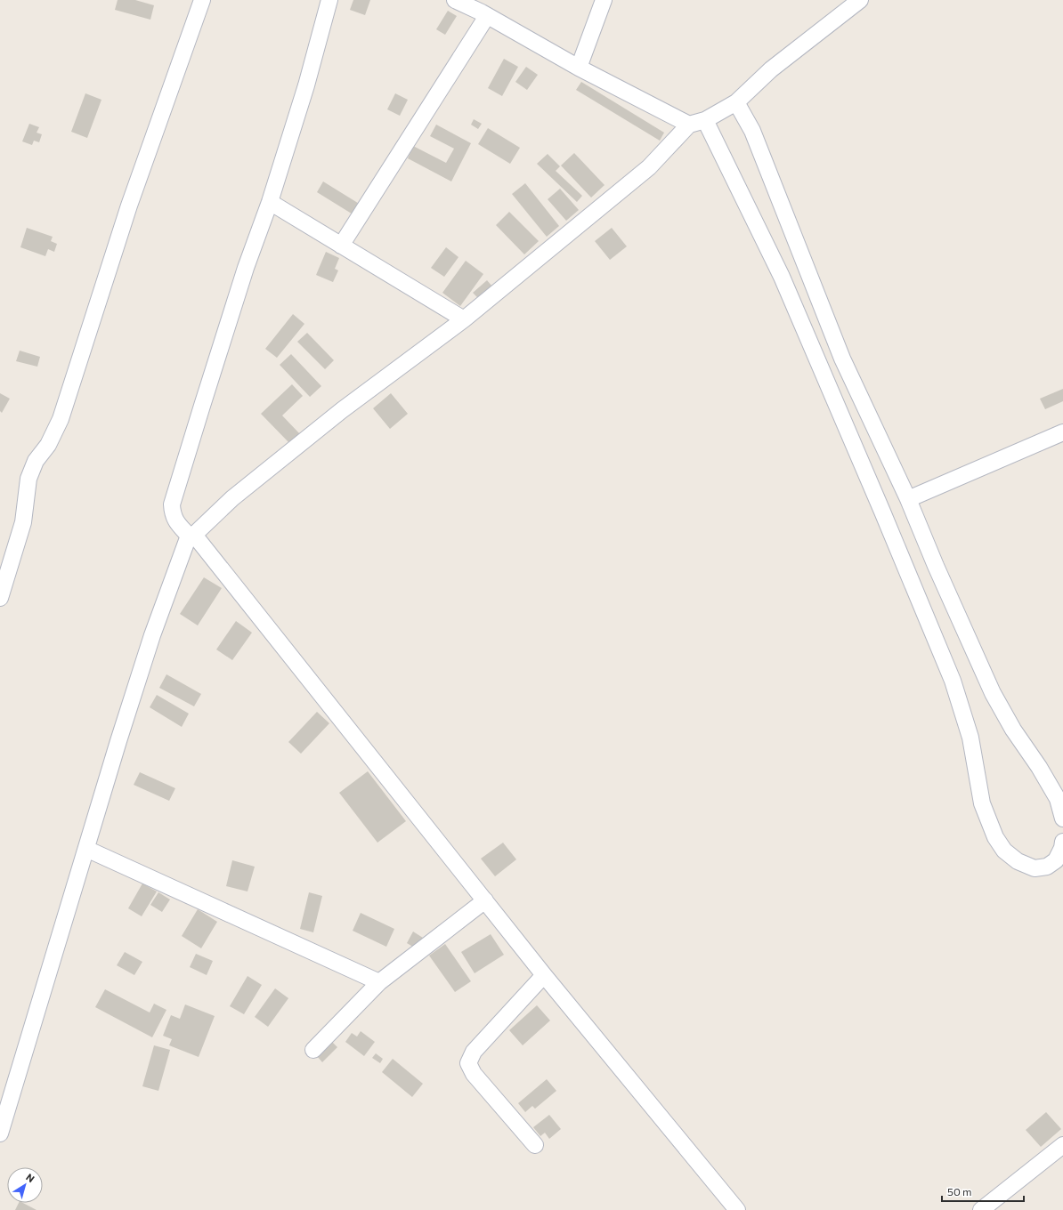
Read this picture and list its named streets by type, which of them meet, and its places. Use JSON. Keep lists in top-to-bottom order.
{
  "scale_bar": "50 m",
  "north": "top right"
}
